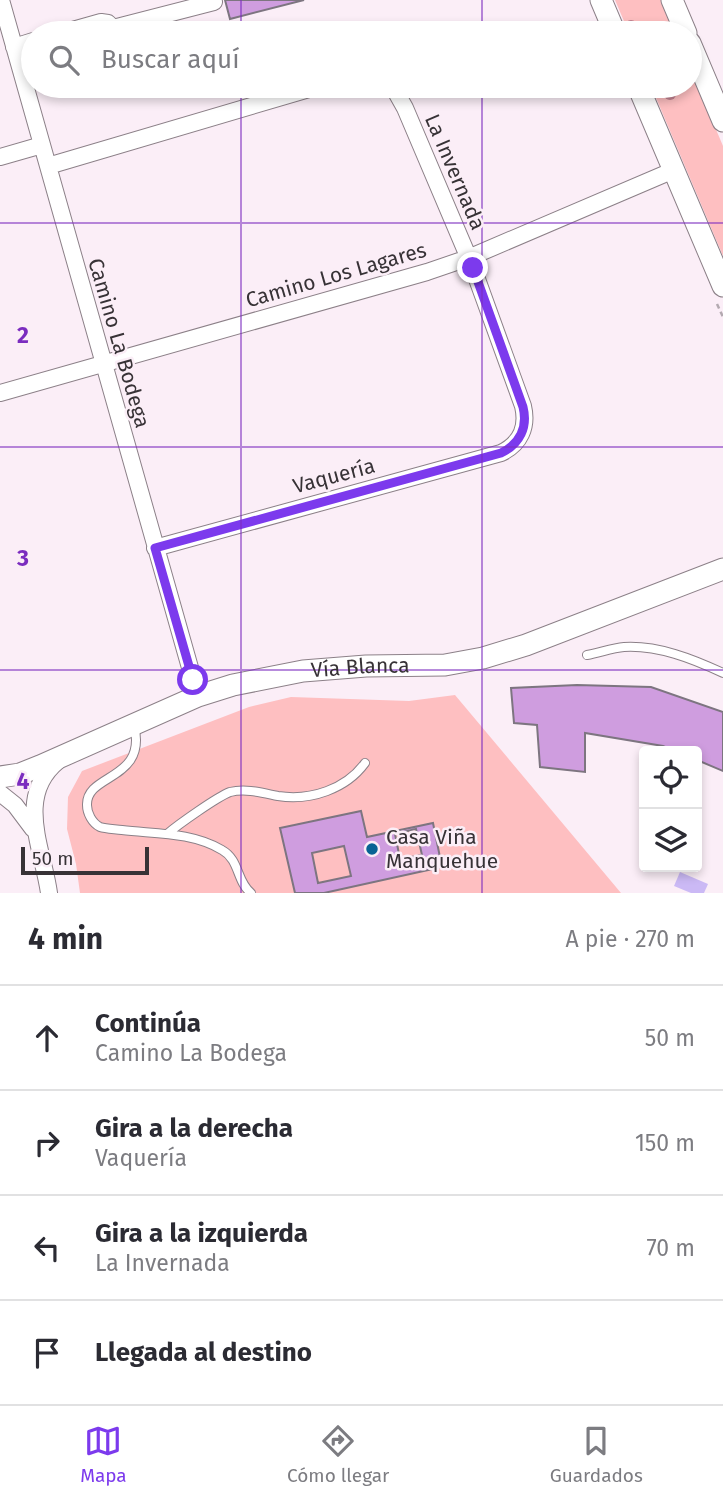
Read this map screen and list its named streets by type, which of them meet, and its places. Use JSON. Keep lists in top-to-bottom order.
{
  "streets": {
    "street": [
      "La Invernada",
      "Camino Los Lagares",
      "Camino La Bodega",
      "Vaquería",
      "Vía Blanca"
    ]
  },
  "crossings": [
    ["La Invernada", "Camino Los Lagares"],
    ["La Invernada", "Vaquería"],
    ["Camino Los Lagares", "Camino La Bodega"],
    ["Camino La Bodega", "Vaquería"],
    ["Camino La Bodega", "Vía Blanca"]
  ],
  "places": ["Casa Viña Manquehue"],
  "scale_bar": "50 m",
  "page": {
    "search": "Buscar aquí",
    "scale": "50 m",
    "heading": ["4 min", "A pie · 270 m"],
    "list": [
      ["Continúa", "Camino La Bodega", "50 m"],
      ["Gira a la derecha", "Vaquería", "150 m"],
      ["Gira a la izquierda", "La Invernada", "70 m"],
      "Llegada al destino"
    ],
    "nav": ["Mapa", "Cómo llegar", "Guardados"]
  },
  "grid": {
    "rows": ["2", "3", "4"]
  }
}
